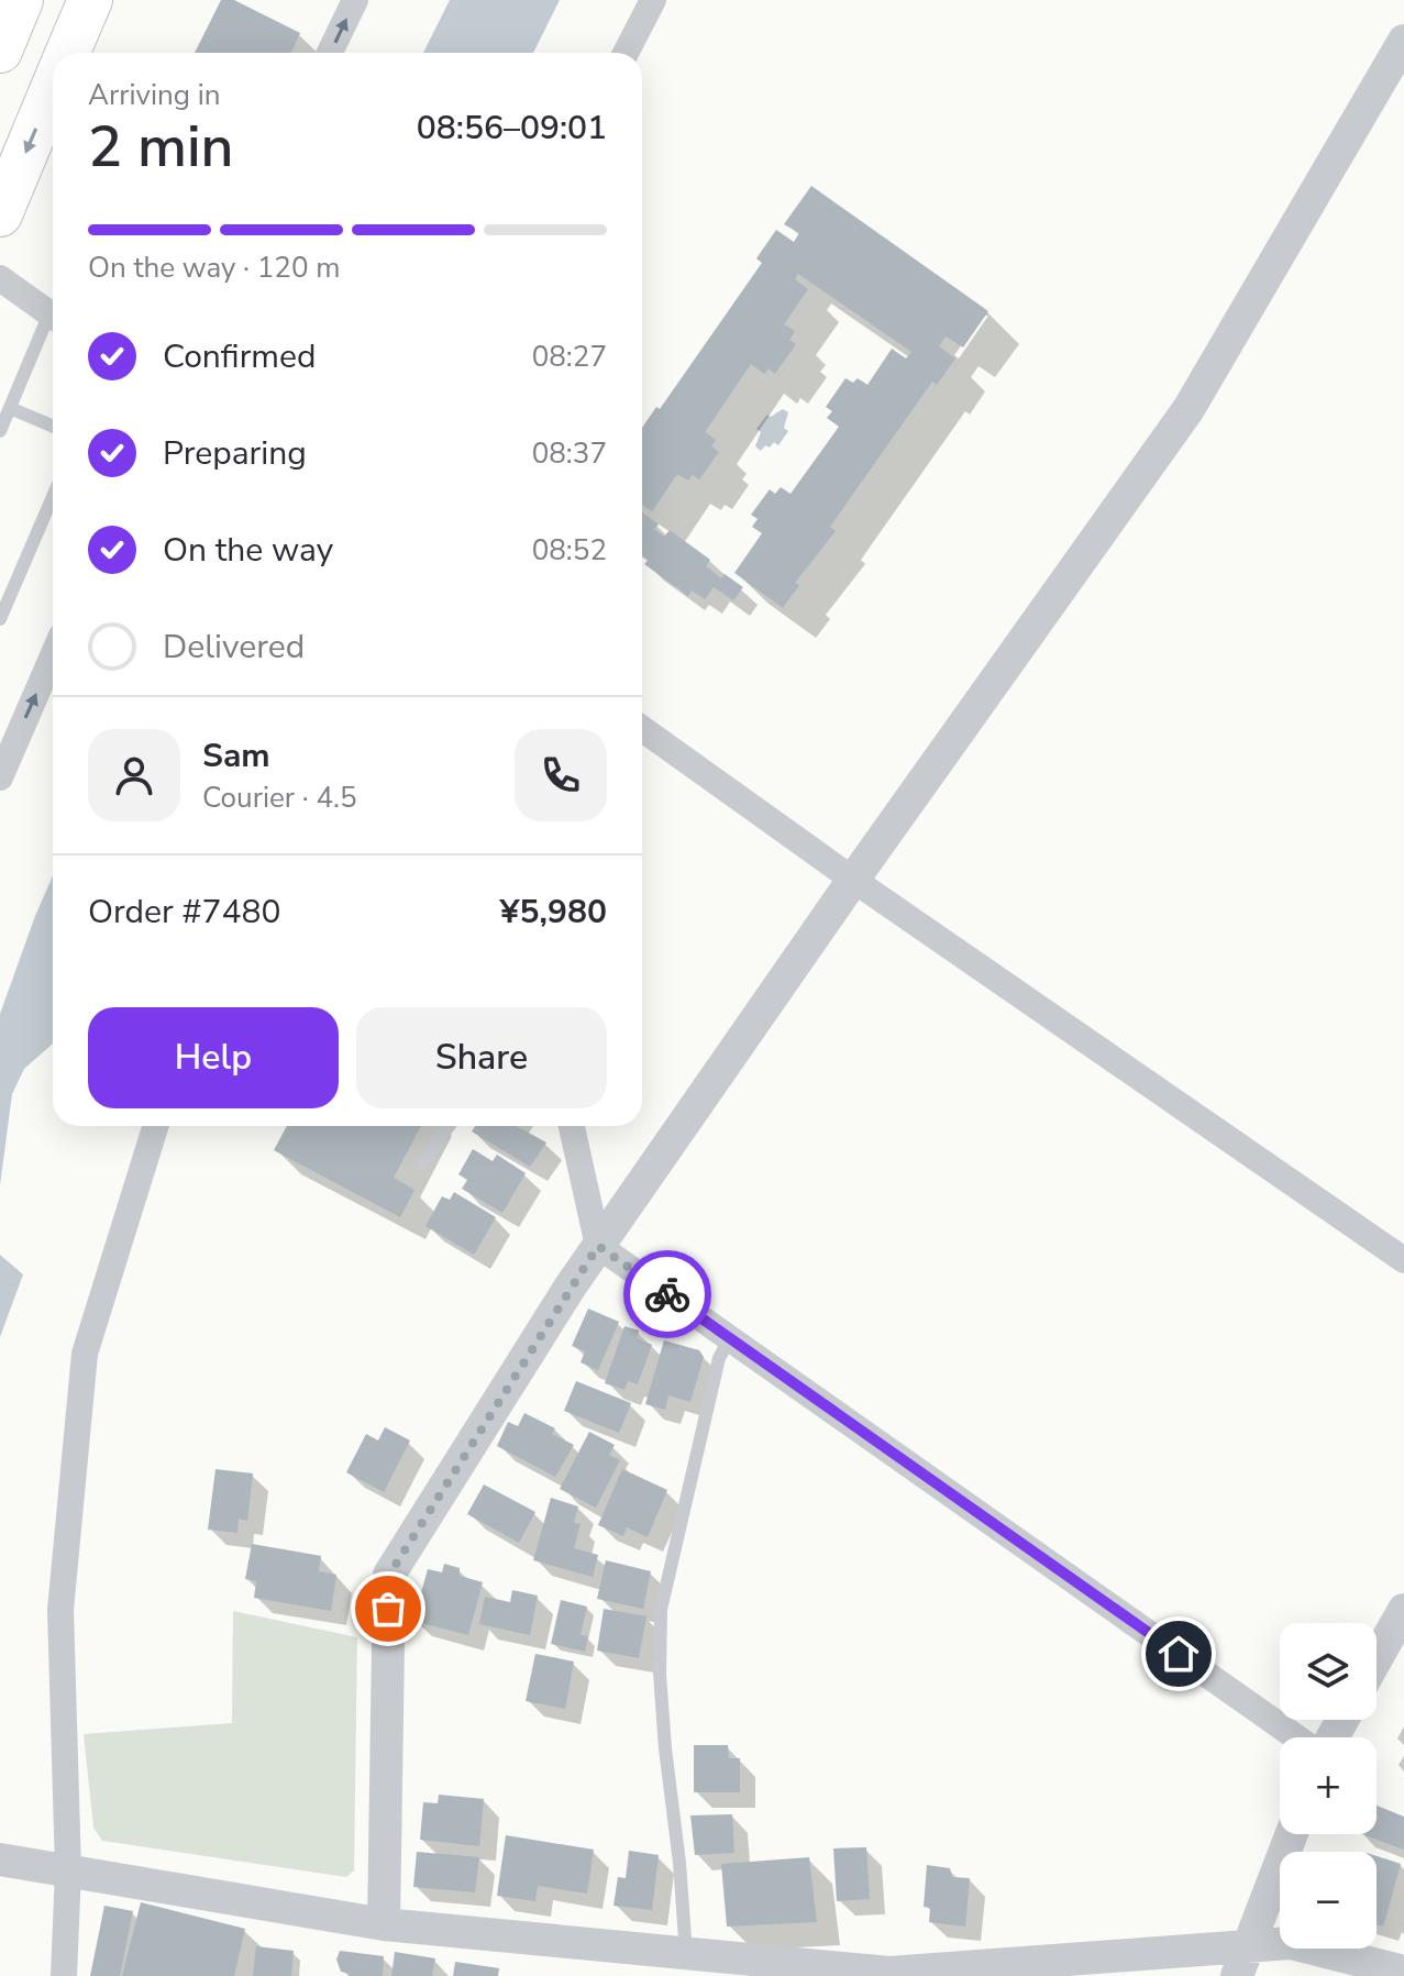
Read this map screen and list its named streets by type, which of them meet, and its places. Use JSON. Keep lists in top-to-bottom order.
{
  "page": {
    "heading": ["2 min", "Arriving in", "08:56–09:01"],
    "panel": [
      "Sam",
      "Courier · 4.5",
      "Order #7480",
      "¥5,980"
    ],
    "bar": "On the way · 120 m",
    "list": [
      ["Confirmed", "08:27"],
      ["Preparing", "08:37"],
      ["On the way", "08:52"],
      "Delivered"
    ],
    "buttons": ["Help", "Share"],
    "map_buttons": ["+", "−"]
  }
}
